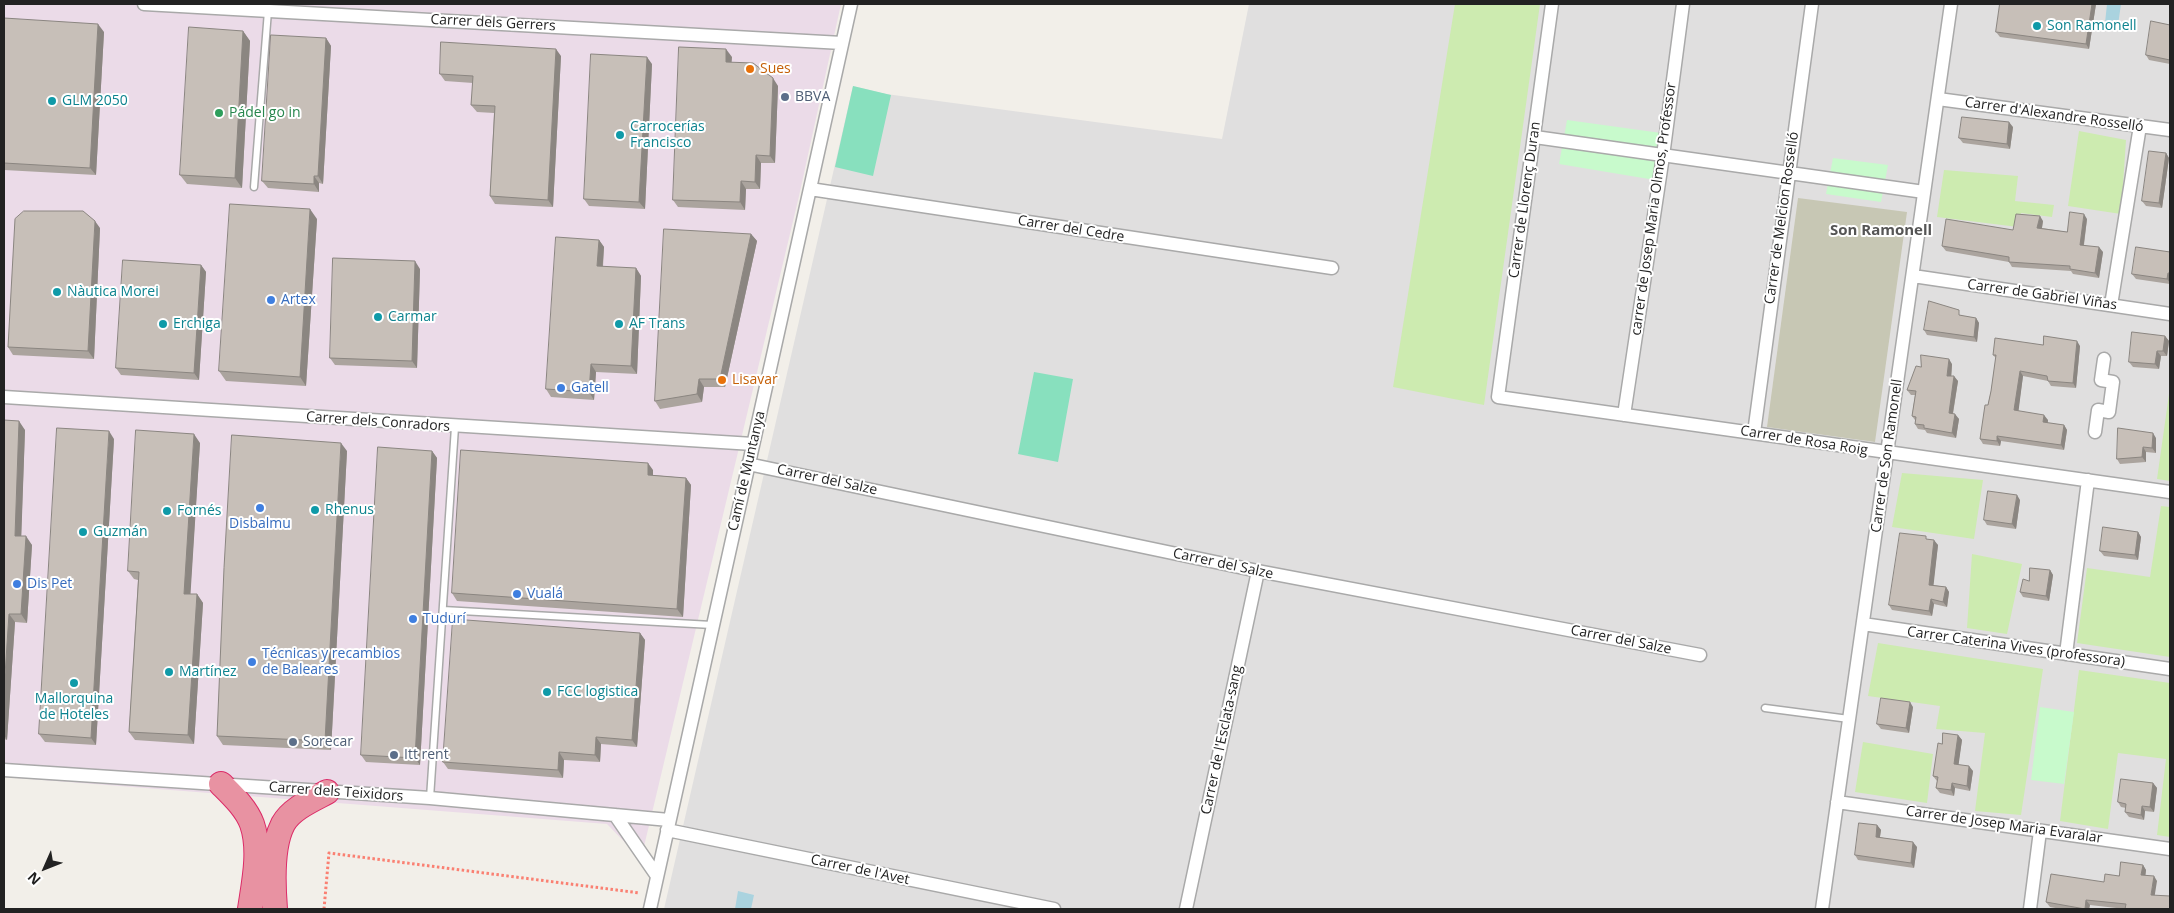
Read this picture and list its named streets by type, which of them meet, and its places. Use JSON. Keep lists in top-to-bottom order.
{
  "streets": {
    "street": [
      "Carrer dels Gerrers",
      "Carrer d'Alexandre Rosselló",
      "Carrer de Llorenç Duran",
      "carrer de Josep Maria Olmos, Professor",
      "Carrer de Melcion Rosselló",
      "Carrer del Cedre",
      "Carrer de Gabriel Viñas",
      "Carrer dels Conradors",
      "Carrer de Rosa Roig",
      "Carrer de Son Ramonell",
      "Camí de Muntanya",
      "Carrer del Salze",
      "Carrer Caterina Vives (professora)",
      "Carrer de l'Esclata-sang",
      "Carrer dels Teixidors",
      "Carrer de Josep Maria Evaralar",
      "Carrer de l'Avet"
    ]
  },
  "crossings": [
    ["Carrer dels Gerrers", "Camí de Muntanya"],
    ["Carrer d'Alexandre Rosselló", "Carrer de Son Ramonell"],
    ["Carrer de Llorenç Duran", "Carrer de Rosa Roig"],
    ["carrer de Josep Maria Olmos, Professor", "Carrer de Rosa Roig"],
    ["Carrer de Melcion Rosselló", "Carrer de Rosa Roig"],
    ["Carrer del Cedre", "Camí de Muntanya"],
    ["Carrer de Gabriel Viñas", "Carrer de Son Ramonell"],
    ["Carrer dels Conradors", "Camí de Muntanya"],
    ["Carrer de Rosa Roig", "Carrer de Son Ramonell"],
    ["Carrer de Son Ramonell", "Carrer Caterina Vives (professora)"],
    ["Carrer de Son Ramonell", "Carrer de Josep Maria Evaralar"],
    ["Camí de Muntanya", "Carrer del Salze"],
    ["Camí de Muntanya", "Carrer dels Teixidors"],
    ["Camí de Muntanya", "Carrer de l'Avet"],
    ["Carrer del Salze", "Carrer de l'Esclata-sang"],
    ["Carrer dels Teixidors", "Carrer de l'Avet"]
  ],
  "districts": ["Son Ramonell"],
  "places": [
    "Son Ramonell",
    "Sues",
    "BBVA",
    "GLM 2050",
    "Pádel go in",
    "Carrocerías Francisco",
    "Nàutica Morei",
    "Artex",
    "Carmar",
    "Erchiga",
    "AF Trans",
    "Lisavar",
    "Gatell",
    "Disbalmu",
    "Rhenus",
    "Fornés",
    "Guzmán",
    "Dis Pet",
    "Vualá",
    "Tudurí",
    "Técnicas y recambios de Baleares",
    "Martínez",
    "Mallorquina de Hoteles",
    "FCC logistica",
    "Sorecar",
    "Itt rent"
  ],
  "north": "bottom left"
}
